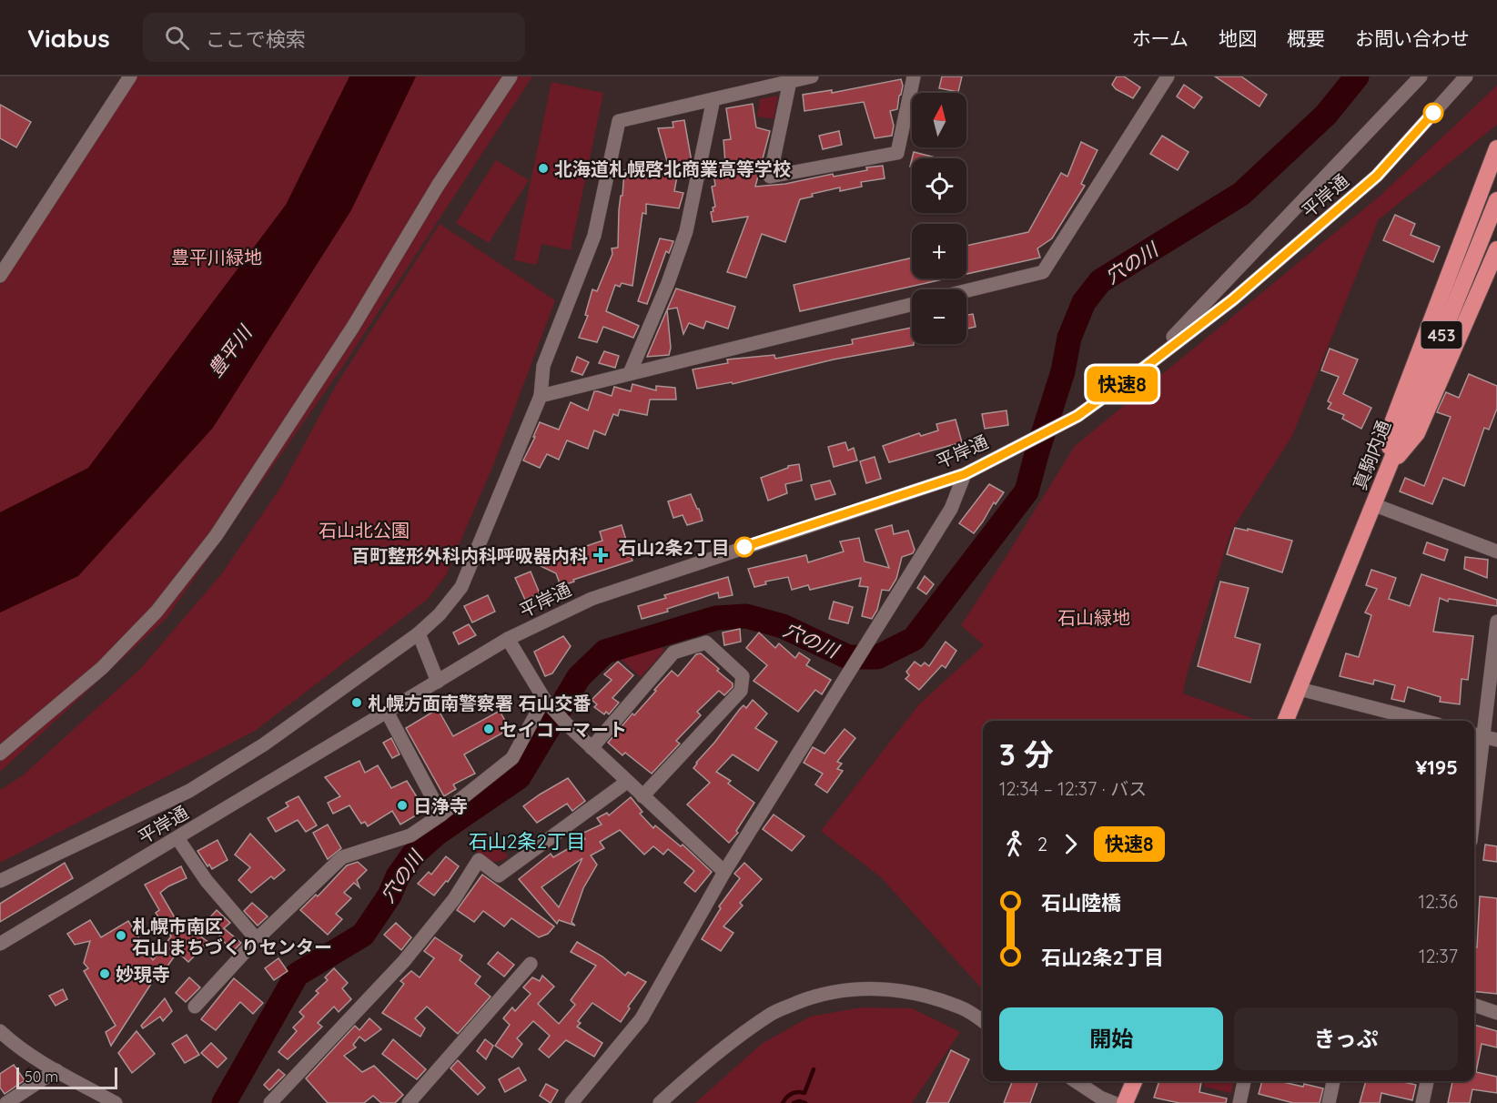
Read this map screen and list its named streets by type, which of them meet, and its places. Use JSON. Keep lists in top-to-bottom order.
{
  "streets": {
    "highway": ["453", "真駒内通"],
    "street": ["平岸通"]
  },
  "districts": ["石山2条2丁目"],
  "water": ["穴の川", "豊平川"],
  "parks": ["豊平川緑地", "石山北公園", "石山緑地"],
  "places": {
    "other": [
      "北海道札幌啓北商業高等学校",
      "石山2条2丁目",
      "札幌方面南警察署 石山交番",
      "セイコーマート",
      "日浄寺",
      "札幌市南区 石山まちづくりセンター",
      "妙現寺"
    ],
    "health": ["百町整形外科内科呼吸器内科"]
  },
  "lines": ["bus line 快速8"],
  "scale_bar": "50 m",
  "north": "top",
  "page": {
    "header": "Viabus",
    "search": "ここで検索",
    "nav": [
      "ホーム",
      "地図",
      "概要",
      "お問い合わせ"
    ],
    "on_map": "快速8",
    "map_buttons": ["+", "−"],
    "heading": ["3 分", "12:34 – 12:37 · バス", "¥195"],
    "legs": ["2", "快速8"],
    "list": [
      {
        "name": "石山陸橋",
        "value": "12:36"
      },
      {
        "name": "石山2条2丁目",
        "value": "12:37"
      }
    ],
    "buttons": ["開始", "きっぷ"],
    "scale": "50 m"
  }
}
